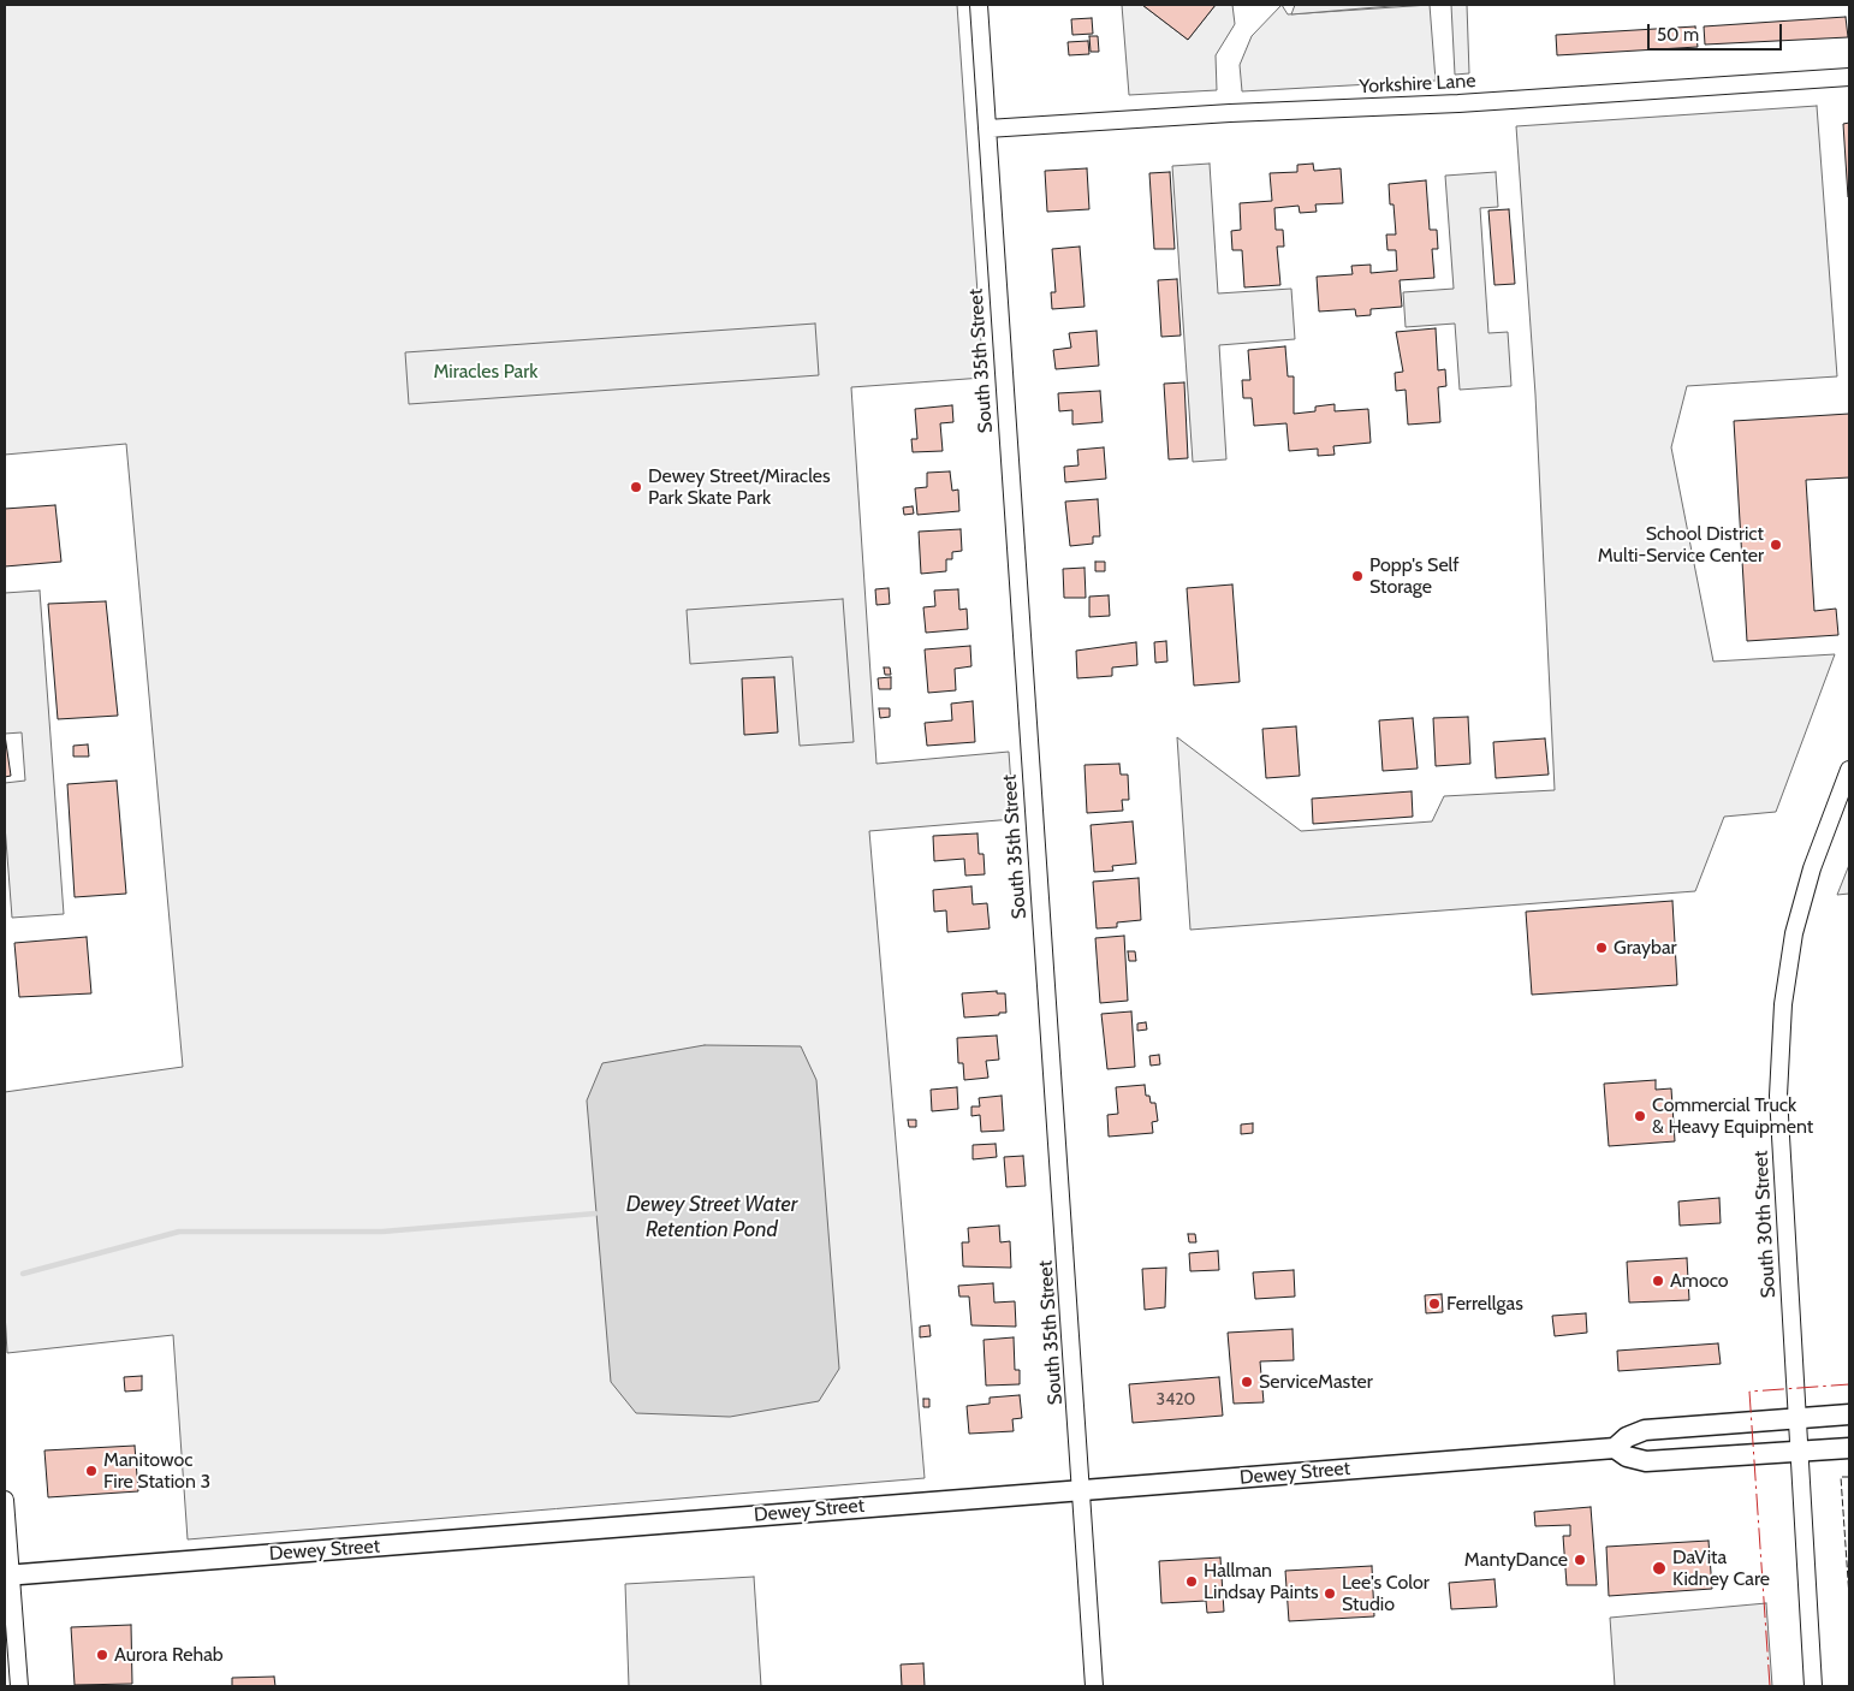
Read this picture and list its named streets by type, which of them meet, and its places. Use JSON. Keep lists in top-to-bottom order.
{
  "streets": {
    "street": [
      "Yorkshire Lane",
      "South 35th Street",
      "South 30th Street",
      "Dewey Street"
    ]
  },
  "crossings": [
    ["Yorkshire Lane", "South 35th Street"],
    ["South 35th Street", "Dewey Street"],
    ["South 30th Street", "Dewey Street"]
  ],
  "water": ["Dewey Street Water Retention Pond"],
  "parks": ["Miracles Park"],
  "places": [
    "Dewey Street/Miracles Park Skate Park",
    "School District Multi-Service Center",
    "Popp's Self Storage",
    "Graybar",
    "Commercial Truck & Heavy Equipment",
    "Amoco",
    "Ferrellgas",
    "ServiceMaster",
    "Manitowoc Fire Station 3",
    "MantyDance",
    "DaVita Kidney Care",
    "Hallman Lindsay Paints",
    "Lee's Color Studio",
    "Aurora Rehab"
  ],
  "house_numbers": ["3420"],
  "scale_bar": "50 m"
}
